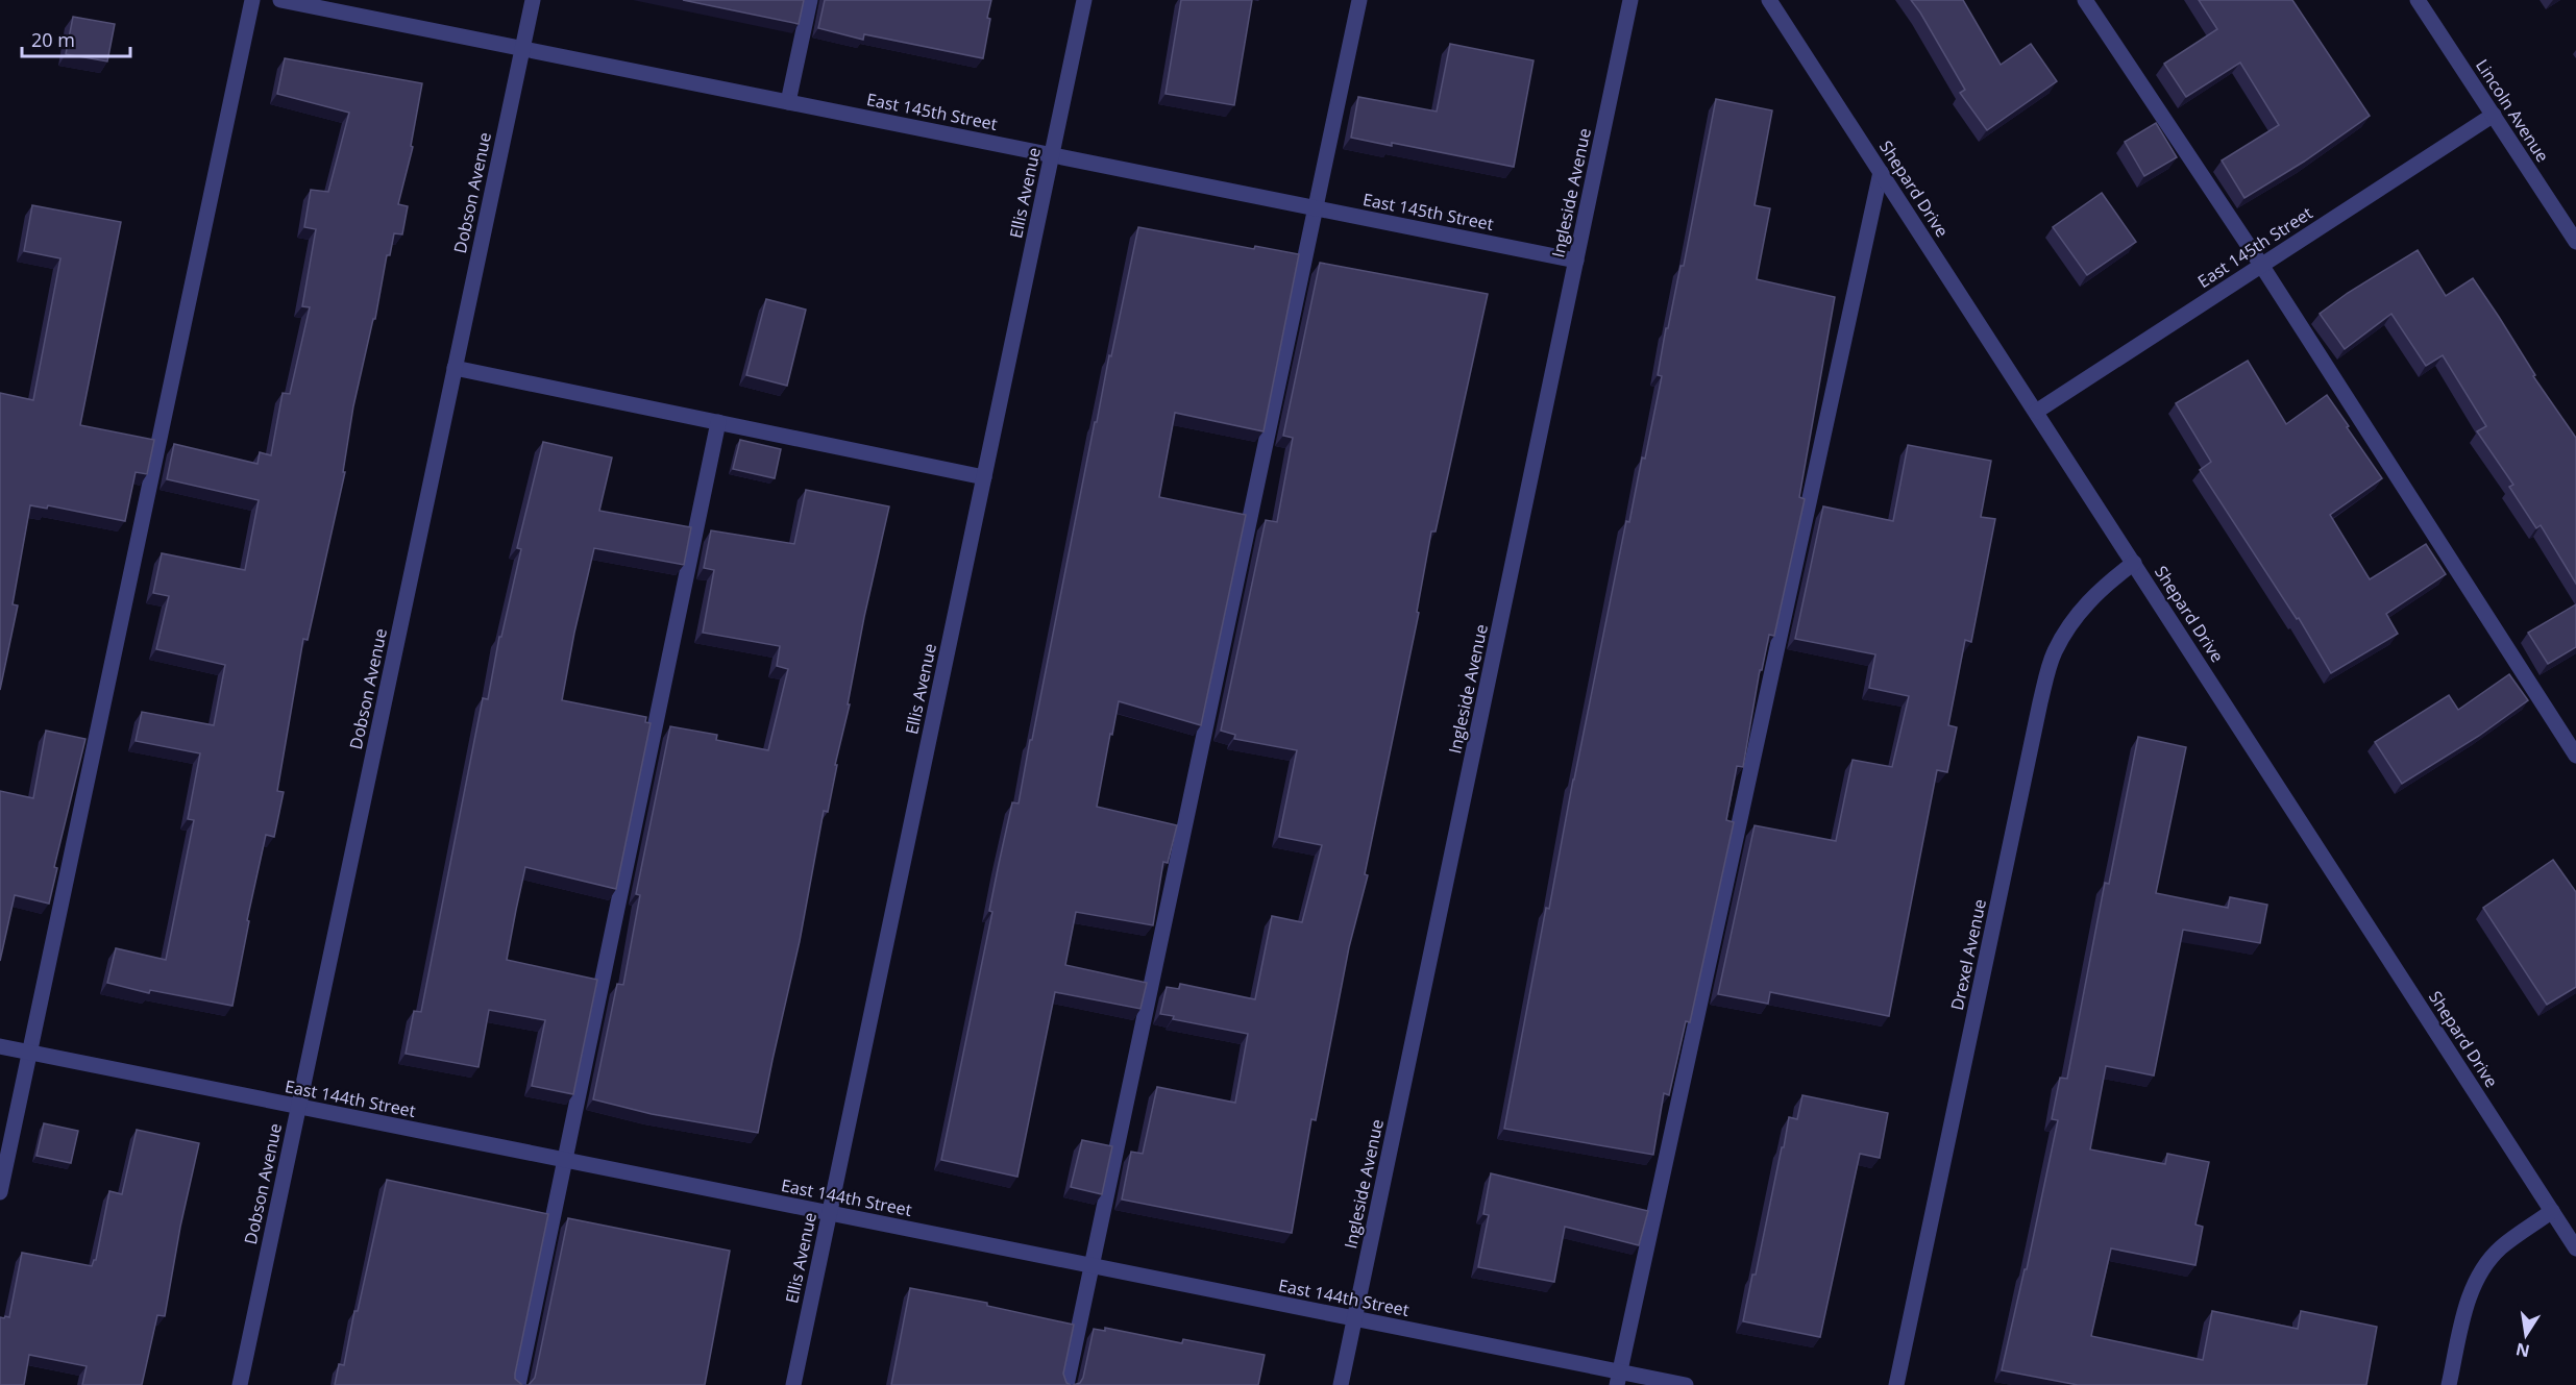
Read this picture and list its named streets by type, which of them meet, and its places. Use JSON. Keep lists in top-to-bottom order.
{
  "streets": {
    "street": [
      "Lincoln Avenue",
      "East 145th Street",
      "Shepard Drive",
      "Dobson Avenue",
      "Ellis Avenue",
      "Ingleside Avenue",
      "Drexel Avenue",
      "East 144th Street"
    ]
  },
  "crossings": [
    ["Lincoln Avenue", "East 145th Street"],
    ["East 145th Street", "Shepard Drive"],
    ["East 145th Street", "Dobson Avenue"],
    ["East 145th Street", "Ellis Avenue"],
    ["East 145th Street", "Ingleside Avenue"],
    ["Shepard Drive", "Drexel Avenue"],
    ["Dobson Avenue", "East 144th Street"],
    ["Ellis Avenue", "East 144th Street"],
    ["Ingleside Avenue", "East 144th Street"]
  ],
  "scale_bar": "20 m",
  "north": "bottom"
}
